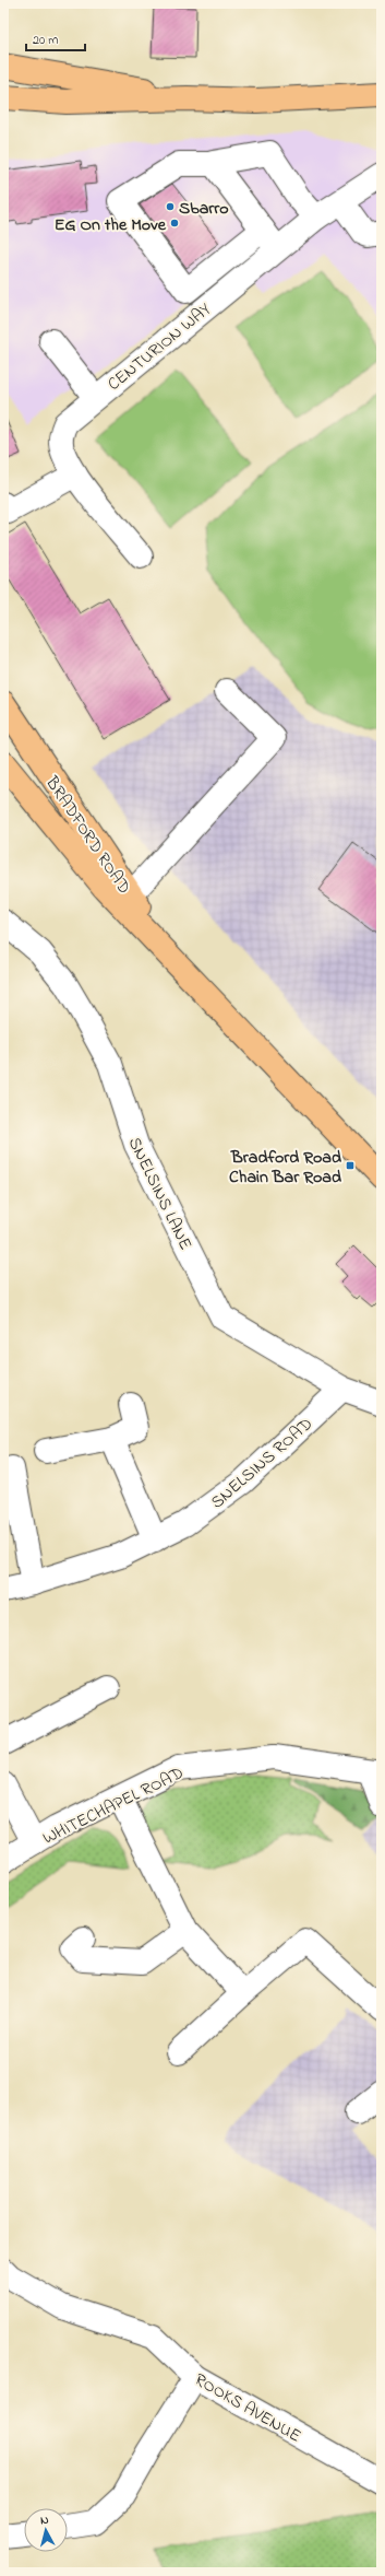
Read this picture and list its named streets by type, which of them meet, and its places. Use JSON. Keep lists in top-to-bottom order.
{
  "streets": {
    "main road": ["BRADFORD ROAD"],
    "street": [
      "CENTURION WAY",
      "SNELSINS LANE",
      "SNELSINS ROAD",
      "WHITECHAPEL ROAD",
      "ROOKS AVENUE"
    ]
  },
  "crossings": [
    ["SNELSINS LANE", "SNELSINS ROAD"]
  ],
  "places": {
    "other": ["Sbarro", "EG On the Move"],
    "transit": ["Bradford Road Chain Bar Road"]
  },
  "scale_bar": "20 m",
  "north": "top"
}
